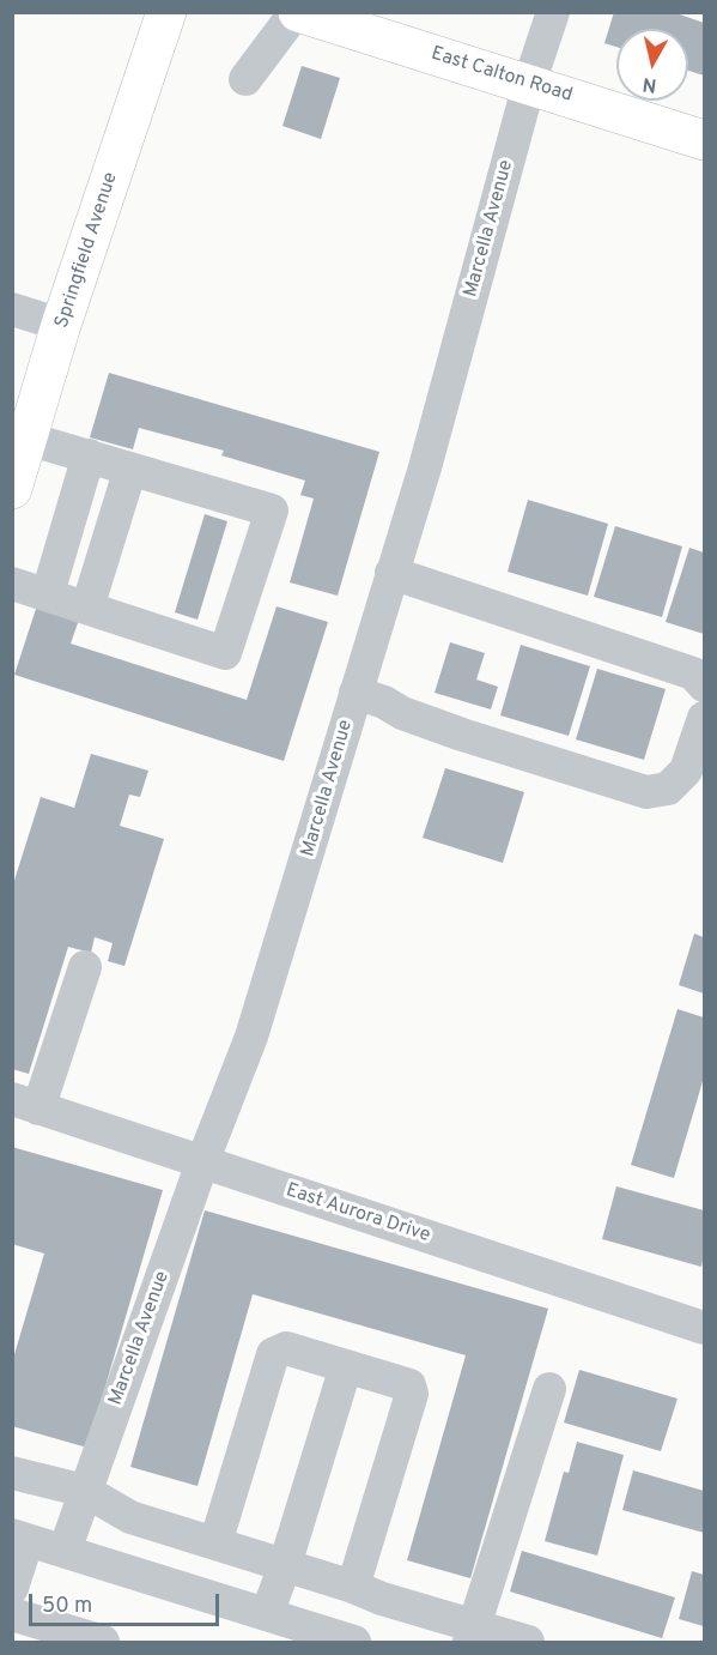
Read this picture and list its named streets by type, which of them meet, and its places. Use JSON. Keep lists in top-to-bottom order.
{
  "streets": {
    "main road": ["East Calton Road", "Springfield Avenue"],
    "street": ["Marcella Avenue", "East Aurora Drive"]
  },
  "crossings": [
    ["East Calton Road", "Marcella Avenue"],
    ["Marcella Avenue", "East Aurora Drive"]
  ],
  "scale_bar": "50 m",
  "north": "bottom"
}
